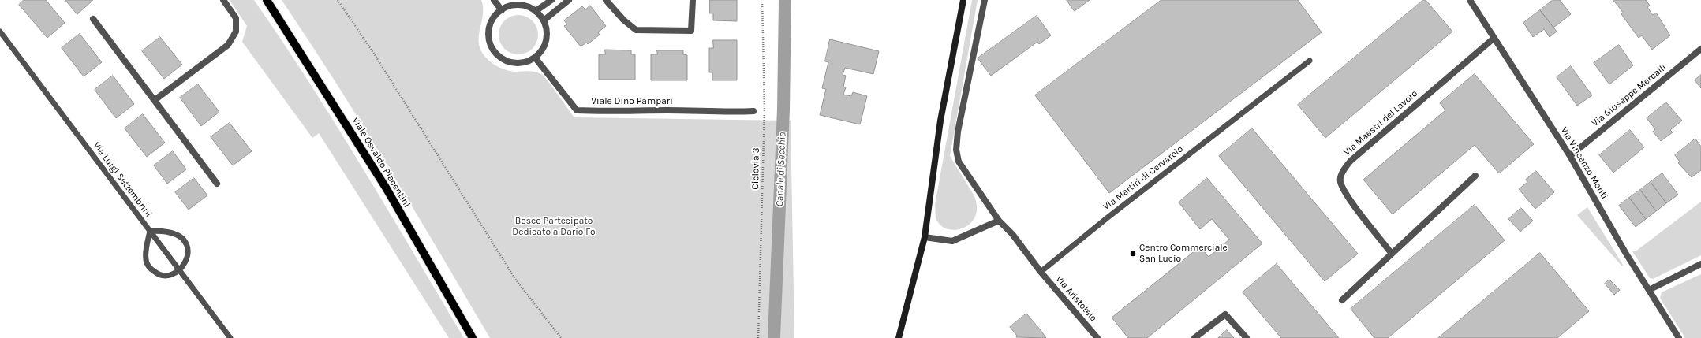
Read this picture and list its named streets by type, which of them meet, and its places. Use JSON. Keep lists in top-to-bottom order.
{
  "streets": {
    "main road": ["Viale Osvaldo Piacentini"],
    "street": [
      "Via Giuseppe Mercalli",
      "Viale Dino Pampari",
      "Via Maestri del Lavoro",
      "Via Vincenzo Monti",
      "Via Aristotele"
    ],
    "lane": ["Via Martiri di Cervarolo", "Via Luigi Settembrini"],
    "path": ["Ciclovia 3"]
  },
  "crossings": [
    ["Via Giuseppe Mercalli", "Via Vincenzo Monti"],
    ["Via Maestri del Lavoro", "Via Vincenzo Monti"],
    ["Via Martiri di Cervarolo", "Via Aristotele"]
  ],
  "water": ["Canale di Secchia"],
  "parks": ["Bosco Partecipato Dedicato a Dario Fo"],
  "places": ["Centro Commerciale San Lucio"]
}
